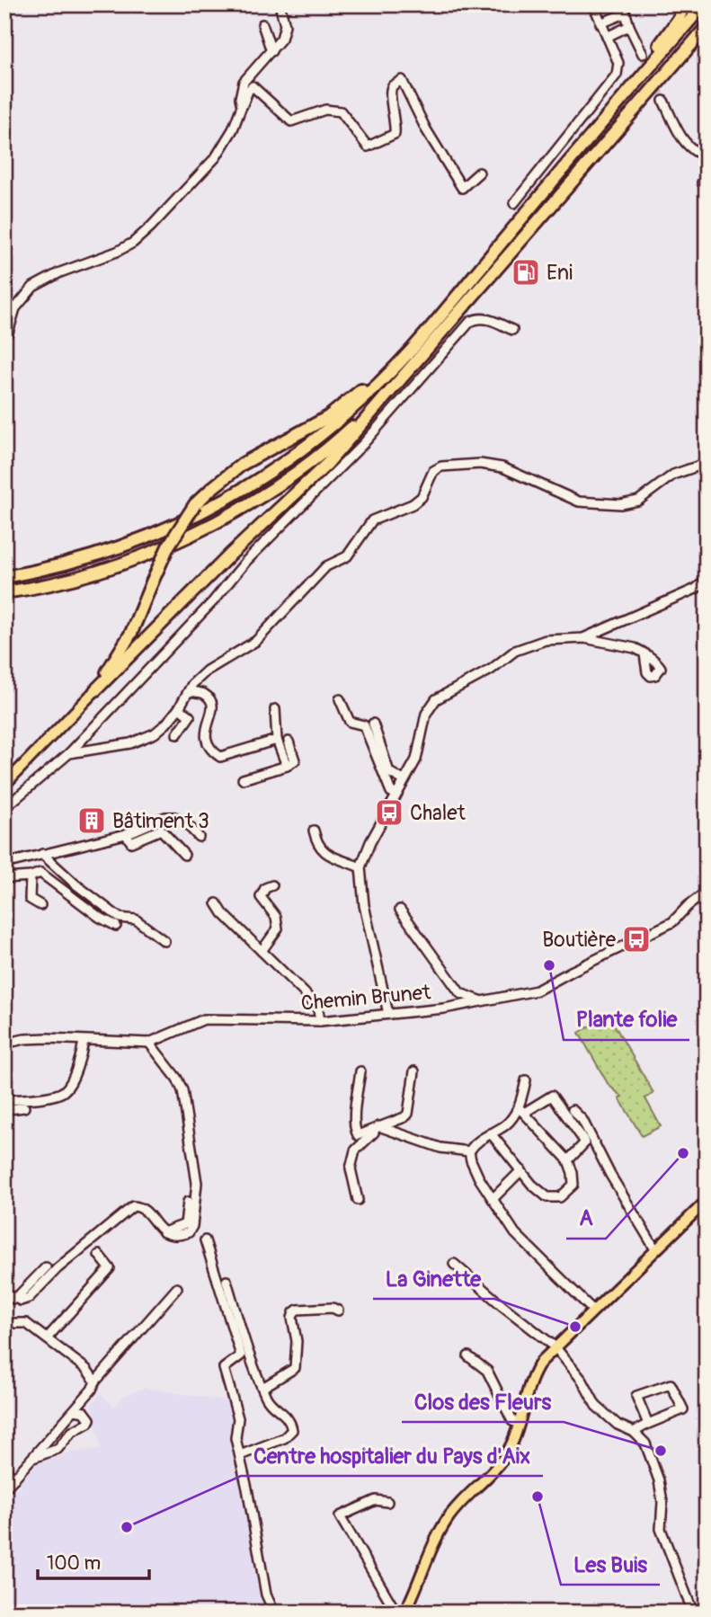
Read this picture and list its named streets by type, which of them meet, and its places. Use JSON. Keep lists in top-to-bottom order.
{
  "streets": {
    "street": ["Chemin Brunet"]
  },
  "places": {
    "fuel station": ["Eni"],
    "bus stop": ["Chalet", "Boutière"],
    "building": ["Bâtiment 3"],
    "other": [
      "Plante folie",
      "A",
      "La Ginette",
      "Clos des Fleurs",
      "Les Buis",
      "Centre hospitalier du Pays d'Aix"
    ]
  },
  "scale_bar": "100 m"
}
